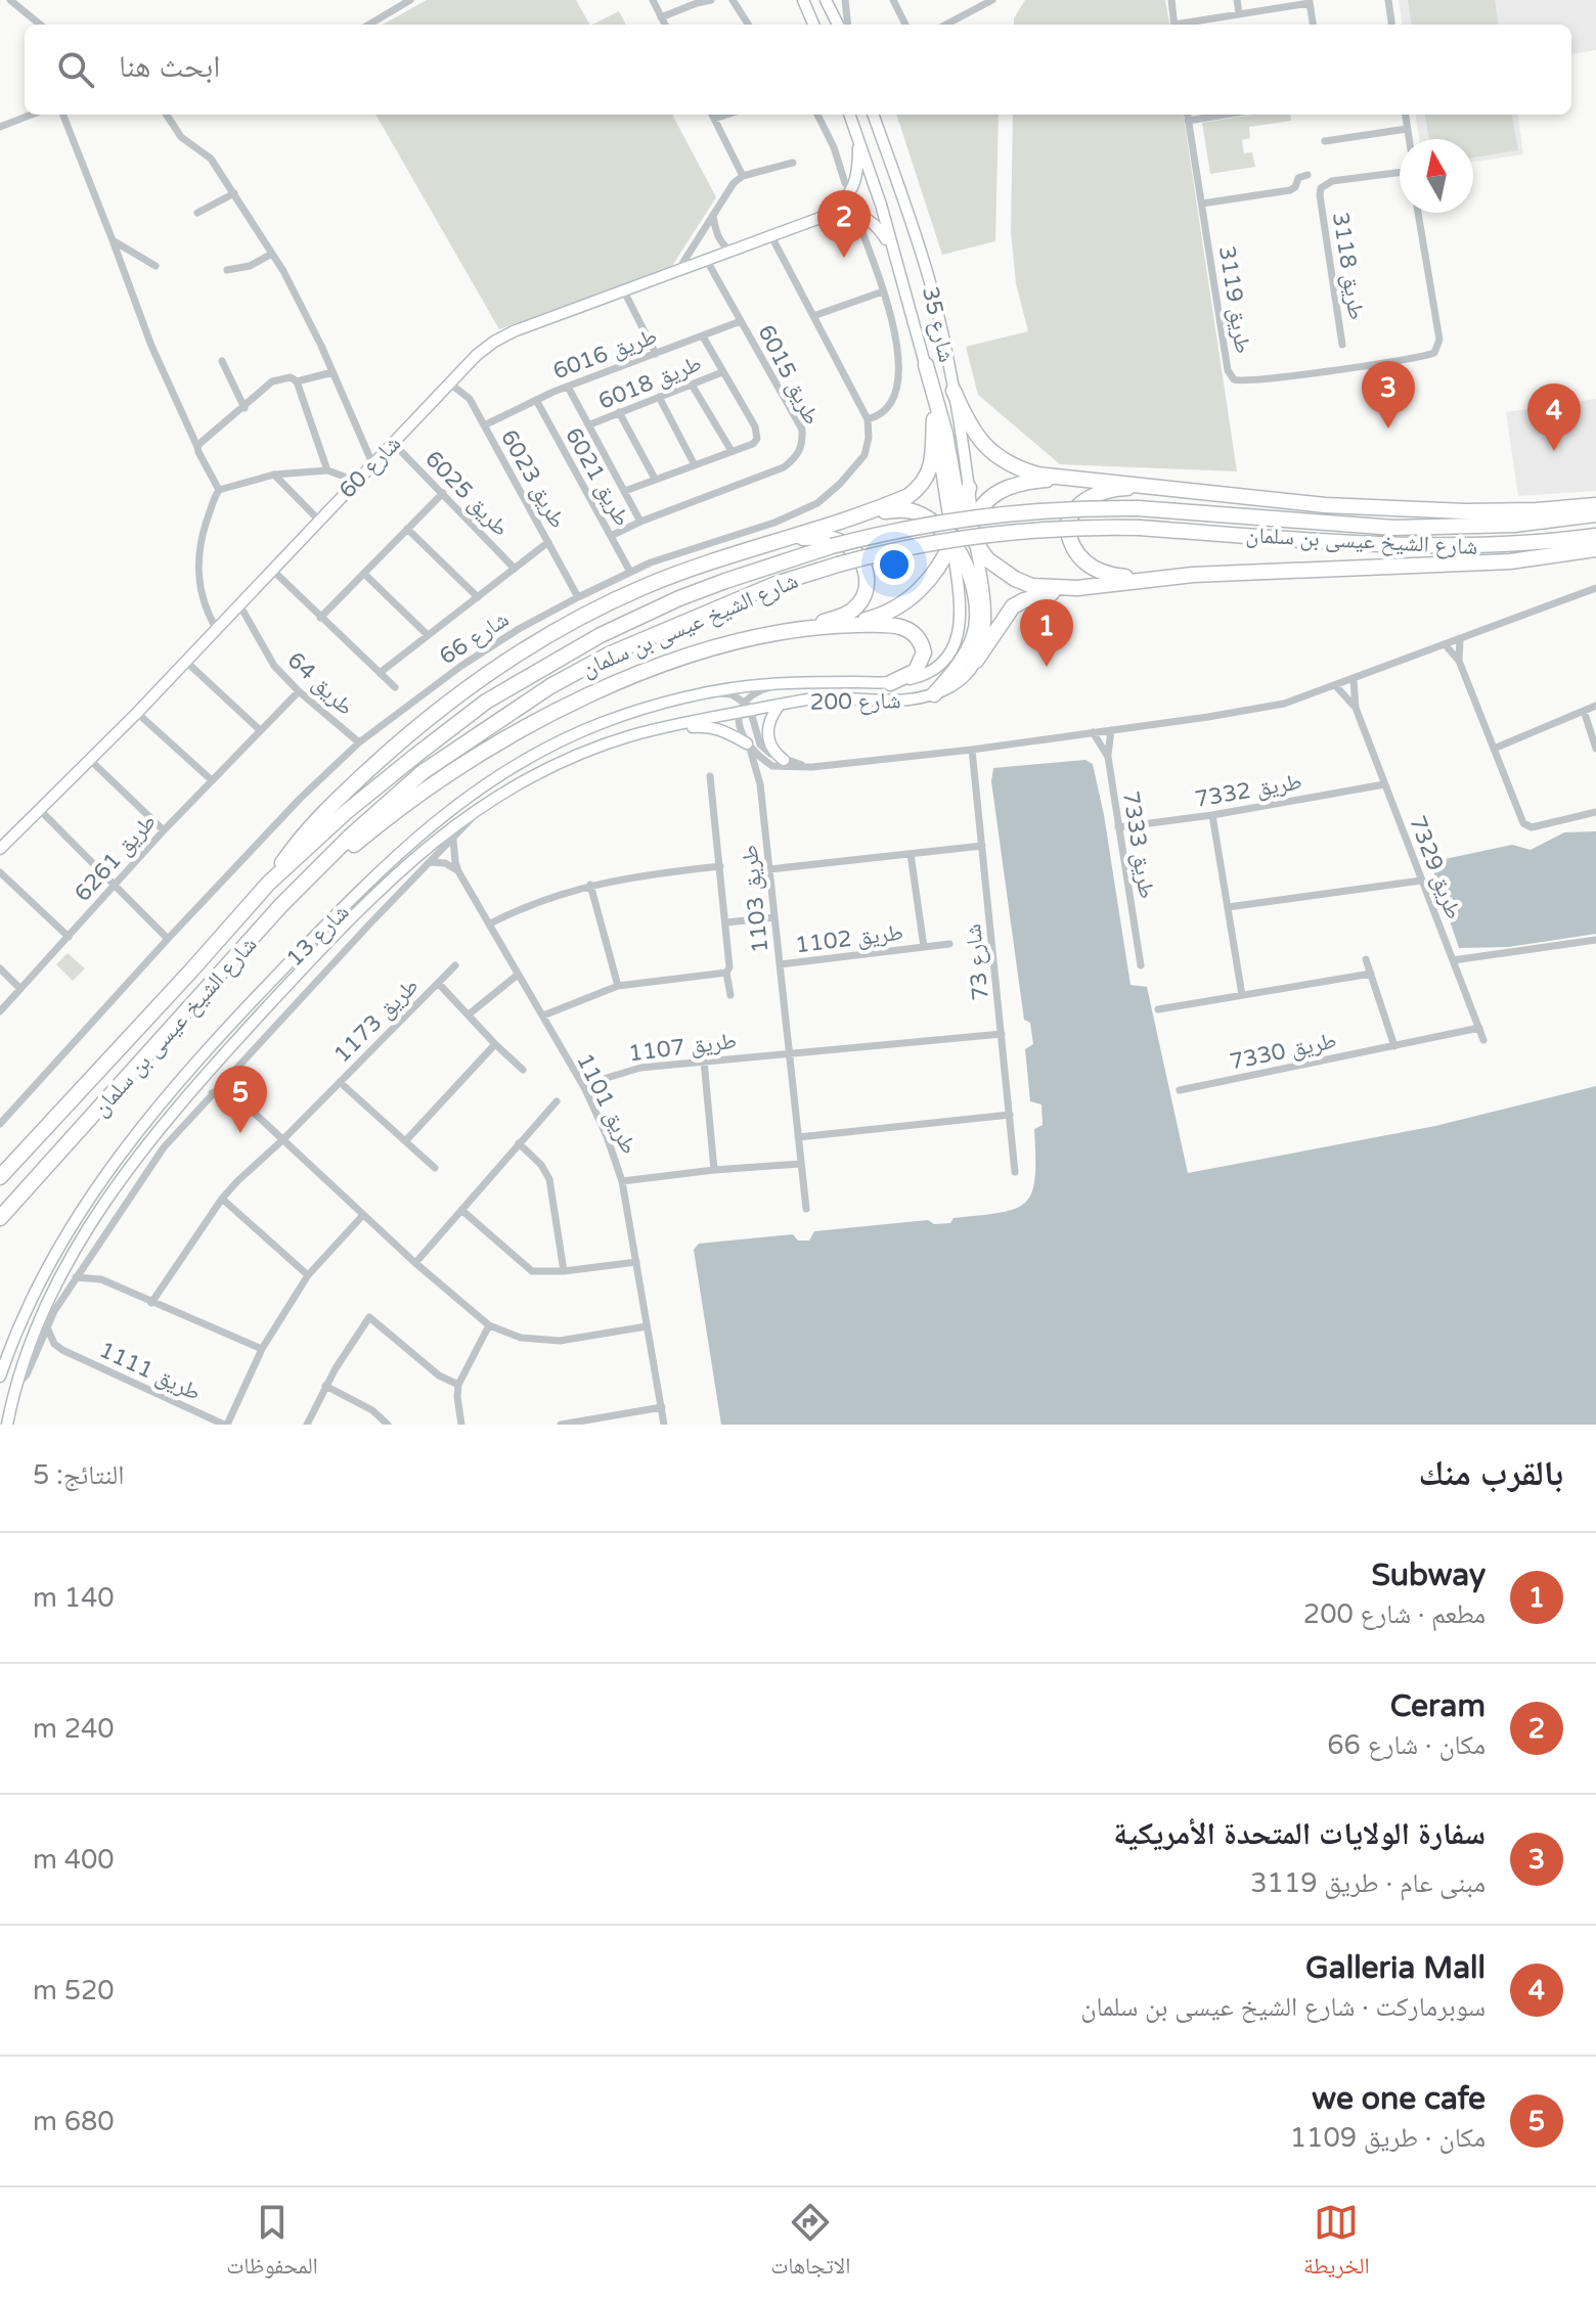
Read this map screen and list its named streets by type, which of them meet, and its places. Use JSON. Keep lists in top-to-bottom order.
{
  "streets": {
    "highway": ["شارع الشيخ عيسى بن سلمان"],
    "street": [
      "طريق 3118",
      "طريق 3119",
      "شارع 35",
      "طريق 6016",
      "طريق 6015",
      "طريق 6018",
      "شارع 60",
      "طريق 6021",
      "طريق 6023",
      "طريق 6025",
      "شارع 66",
      "طريق 64",
      "شارع 200",
      "طريق 7332",
      "طريق 7333",
      "طريق 6261",
      "طريق 7329",
      "طريق 1103",
      "شارع 13",
      "طريق 1102",
      "شارع 73",
      "طريق 1173",
      "طريق 1107",
      "طريق 7330",
      "طريق 1101",
      "طريق 1111"
    ]
  },
  "crossings": [
    ["شارع 35", "شارع 200"],
    ["طريق 6016", "طريق 6015"],
    ["طريق 6016", "طريق 6021"],
    ["طريق 6016", "طريق 6023"],
    ["طريق 6015", "شارع 60"],
    ["طريق 6015", "طريق 6021"],
    ["شارع 60", "طريق 6023"],
    ["شارع 60", "طريق 6025"],
    ["شارع 60", "طريق 64"],
    ["طريق 6021", "شارع 66"],
    ["طريق 6023", "طريق 6025"],
    ["طريق 6023", "شارع 66"],
    ["شارع 66", "طريق 64"],
    ["طريق 64", "طريق 6261"],
    ["شارع 200", "شارع 13"],
    ["طريق 7332", "طريق 7333"],
    ["طريق 7332", "طريق 7329"],
    ["طريق 7329", "طريق 7330"],
    ["طريق 1103", "طريق 1102"],
    ["طريق 1103", "طريق 1107"],
    ["طريق 1107", "طريق 1101"]
  ],
  "north": "top",
  "page": {
    "search": "ابحث هنا",
    "pins": [
      "2",
      "3",
      "4",
      "1",
      "5"
    ],
    "heading": ["بالقرب منك", "النتائج: 5"],
    "list": [
      {
        "mark": "1",
        "name": "Subway",
        "note": "مطعم · شارع 200",
        "value": "140 m"
      },
      {
        "mark": "2",
        "name": "Ceram",
        "note": "مكان · شارع 66",
        "value": "240 m"
      },
      {
        "mark": "3",
        "name": "سفارة الولايات المتحدة الأمريكية",
        "note": "مبنى عام · طريق 3119",
        "value": "400 m"
      },
      {
        "mark": "4",
        "name": "Galleria Mall",
        "note": "سوبرماركت · شارع الشيخ عيسى بن سلمان",
        "value": "520 m"
      },
      {
        "mark": "5",
        "name": "we one cafe",
        "note": "مكان · طريق 1109",
        "value": "680 m"
      }
    ],
    "nav": ["الخريطة", "الاتجاهات", "المحفوظات"]
  }
}
